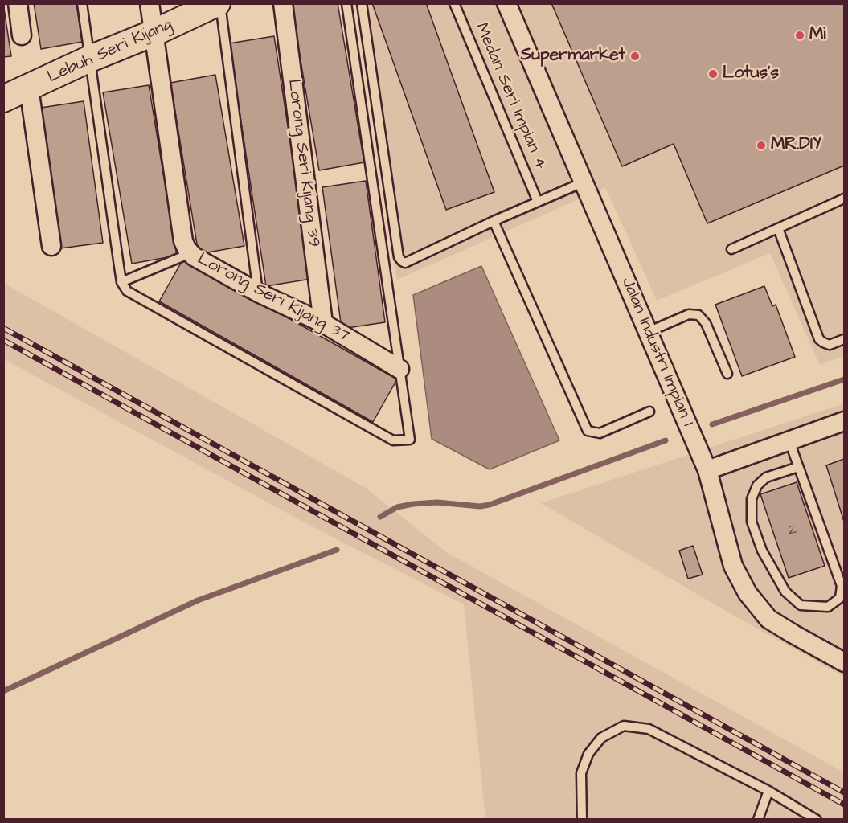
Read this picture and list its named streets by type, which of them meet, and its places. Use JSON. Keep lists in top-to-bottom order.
{
  "streets": {
    "street": [
      "Lebuh Seri Kijang",
      "Lorong Seri Kijang 39",
      "Lorong Seri Kijang 37",
      "Jalan Industri Impian 1"
    ],
    "lane": ["Medan Seri Impian 4"]
  },
  "crossings": [
    ["Lebuh Seri Kijang", "Lorong Seri Kijang 37"],
    ["Lorong Seri Kijang 39", "Lorong Seri Kijang 37"]
  ],
  "places": [
    "Mi",
    "Supermarket",
    "Lotus's",
    "MR.DIY"
  ],
  "house_numbers": ["2"]
}
